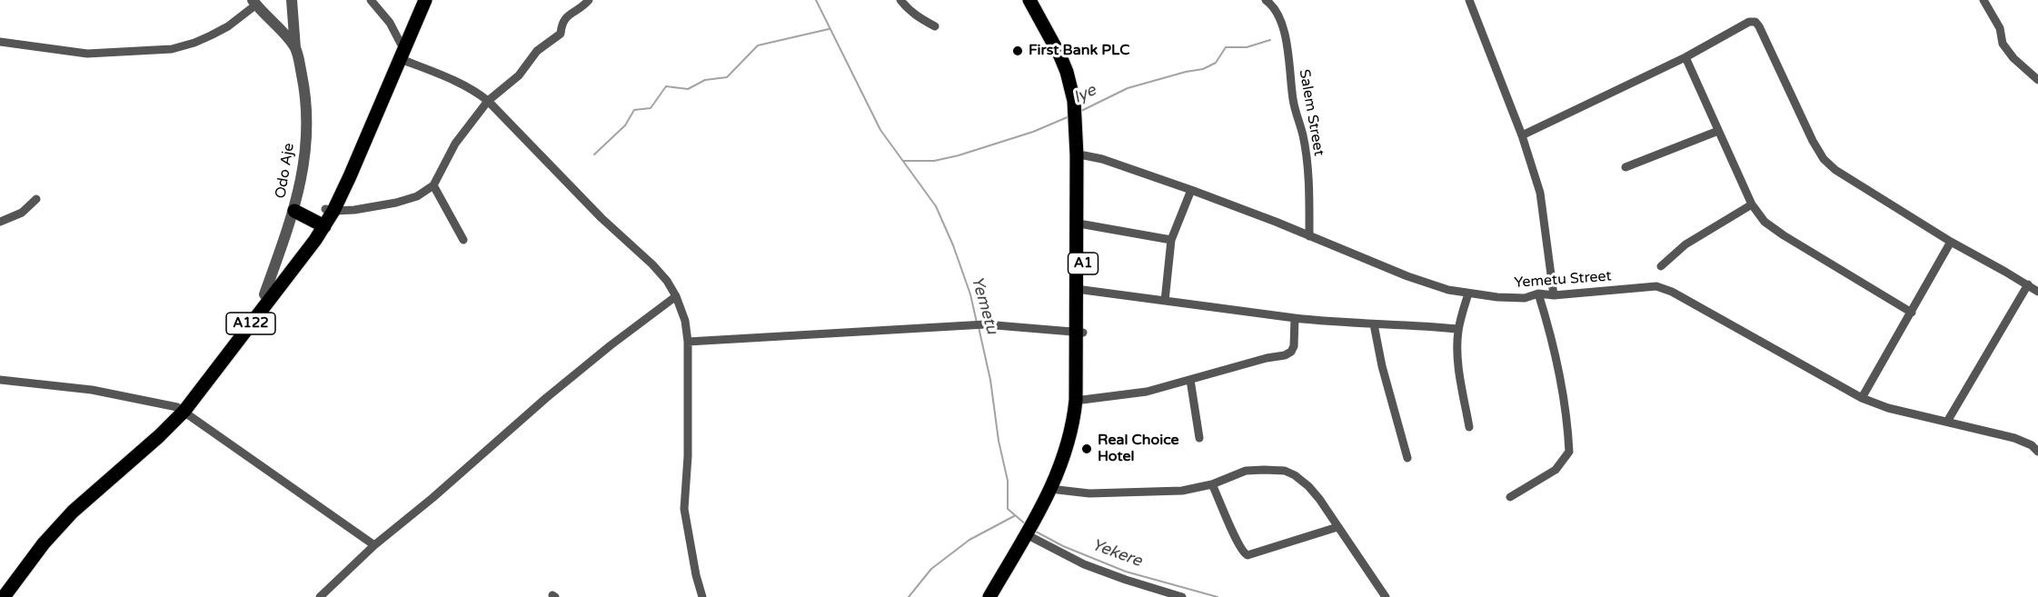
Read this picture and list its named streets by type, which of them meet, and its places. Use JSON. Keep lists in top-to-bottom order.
{
  "streets": {
    "highway": ["A1", "A122"],
    "street": ["Salem Street", "Odo Aje", "Yemetu Street"]
  },
  "crossings": [
    ["Salem Street", "Yemetu Street"],
    ["Odo Aje", "A122"],
    ["A1", "Yemetu Street"]
  ],
  "water": ["Iye", "Yemetu", "Yekere"],
  "places": ["First Bank PLC", "Real Choice Hotel"]
}
